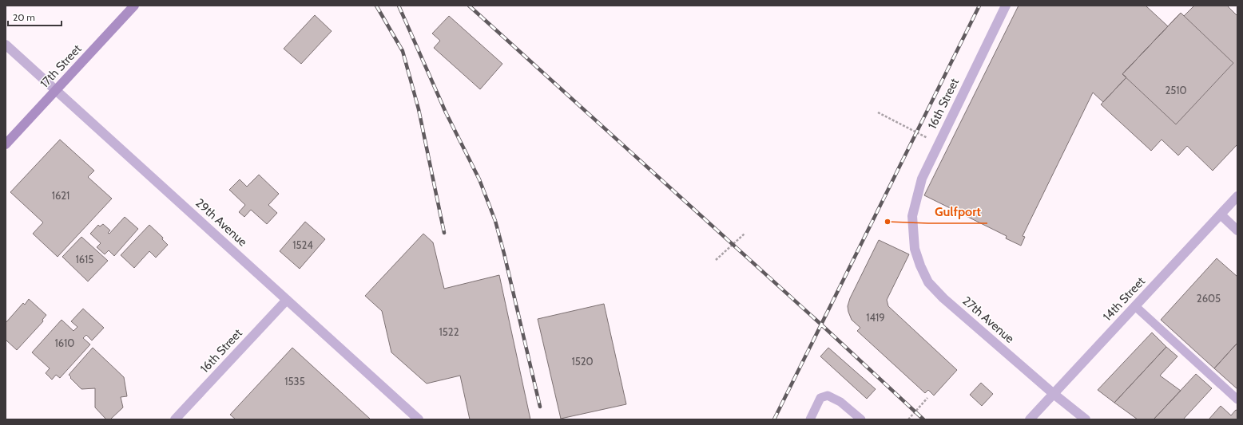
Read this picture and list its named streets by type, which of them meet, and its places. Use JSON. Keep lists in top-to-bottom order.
{
  "streets": {
    "street": [
      "17th Street",
      "16th Street",
      "29th Avenue",
      "14th Street",
      "27th Avenue"
    ]
  },
  "crossings": [
    ["17th Street", "29th Avenue"],
    ["16th Street", "29th Avenue"],
    ["16th Street", "27th Avenue"],
    ["14th Street", "27th Avenue"]
  ],
  "places": ["Gulfport"],
  "house_numbers": [
    "2510",
    "1621",
    "1524",
    "1615",
    "2605",
    "1419",
    "1522",
    "1610",
    "1520",
    "1535"
  ],
  "scale_bar": "20 m"
}
